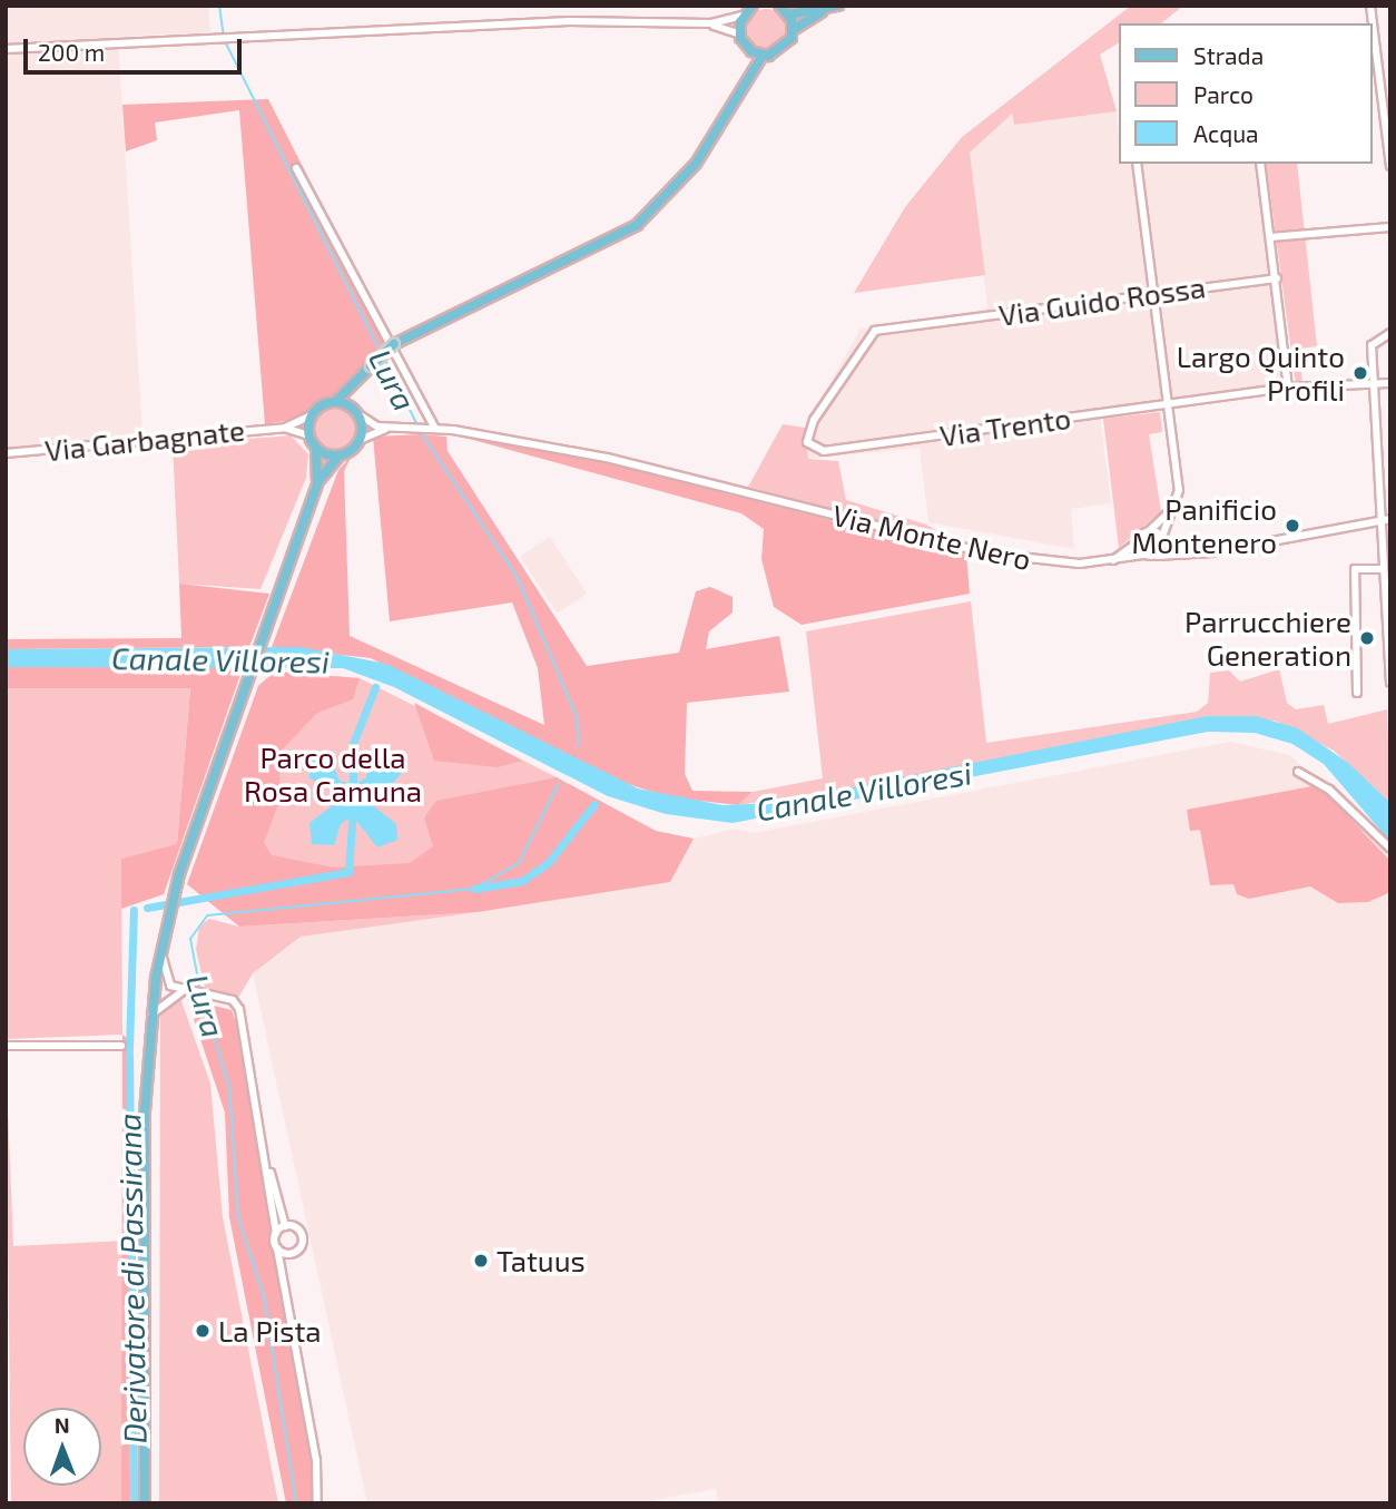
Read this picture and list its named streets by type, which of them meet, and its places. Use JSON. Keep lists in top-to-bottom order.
{
  "streets": {
    "street": [
      "Via Guido Rossa",
      "Via Trento",
      "Via Garbagnate",
      "Via Monte Nero"
    ]
  },
  "crossings": [
    ["Via Guido Rossa", "Via Trento"]
  ],
  "water": ["Lura", "Canale Villoresi", "Derivatore di Passirana"],
  "parks": ["Parco della Rosa Camuna"],
  "places": [
    "Largo Quinto Profili",
    "Panificio Montenero",
    "Parrucchiere Generation",
    "Tatuus",
    "La Pista"
  ],
  "legend": ["Strada", "Parco", "Acqua"],
  "scale_bar": "200 m",
  "north": "top"
}
